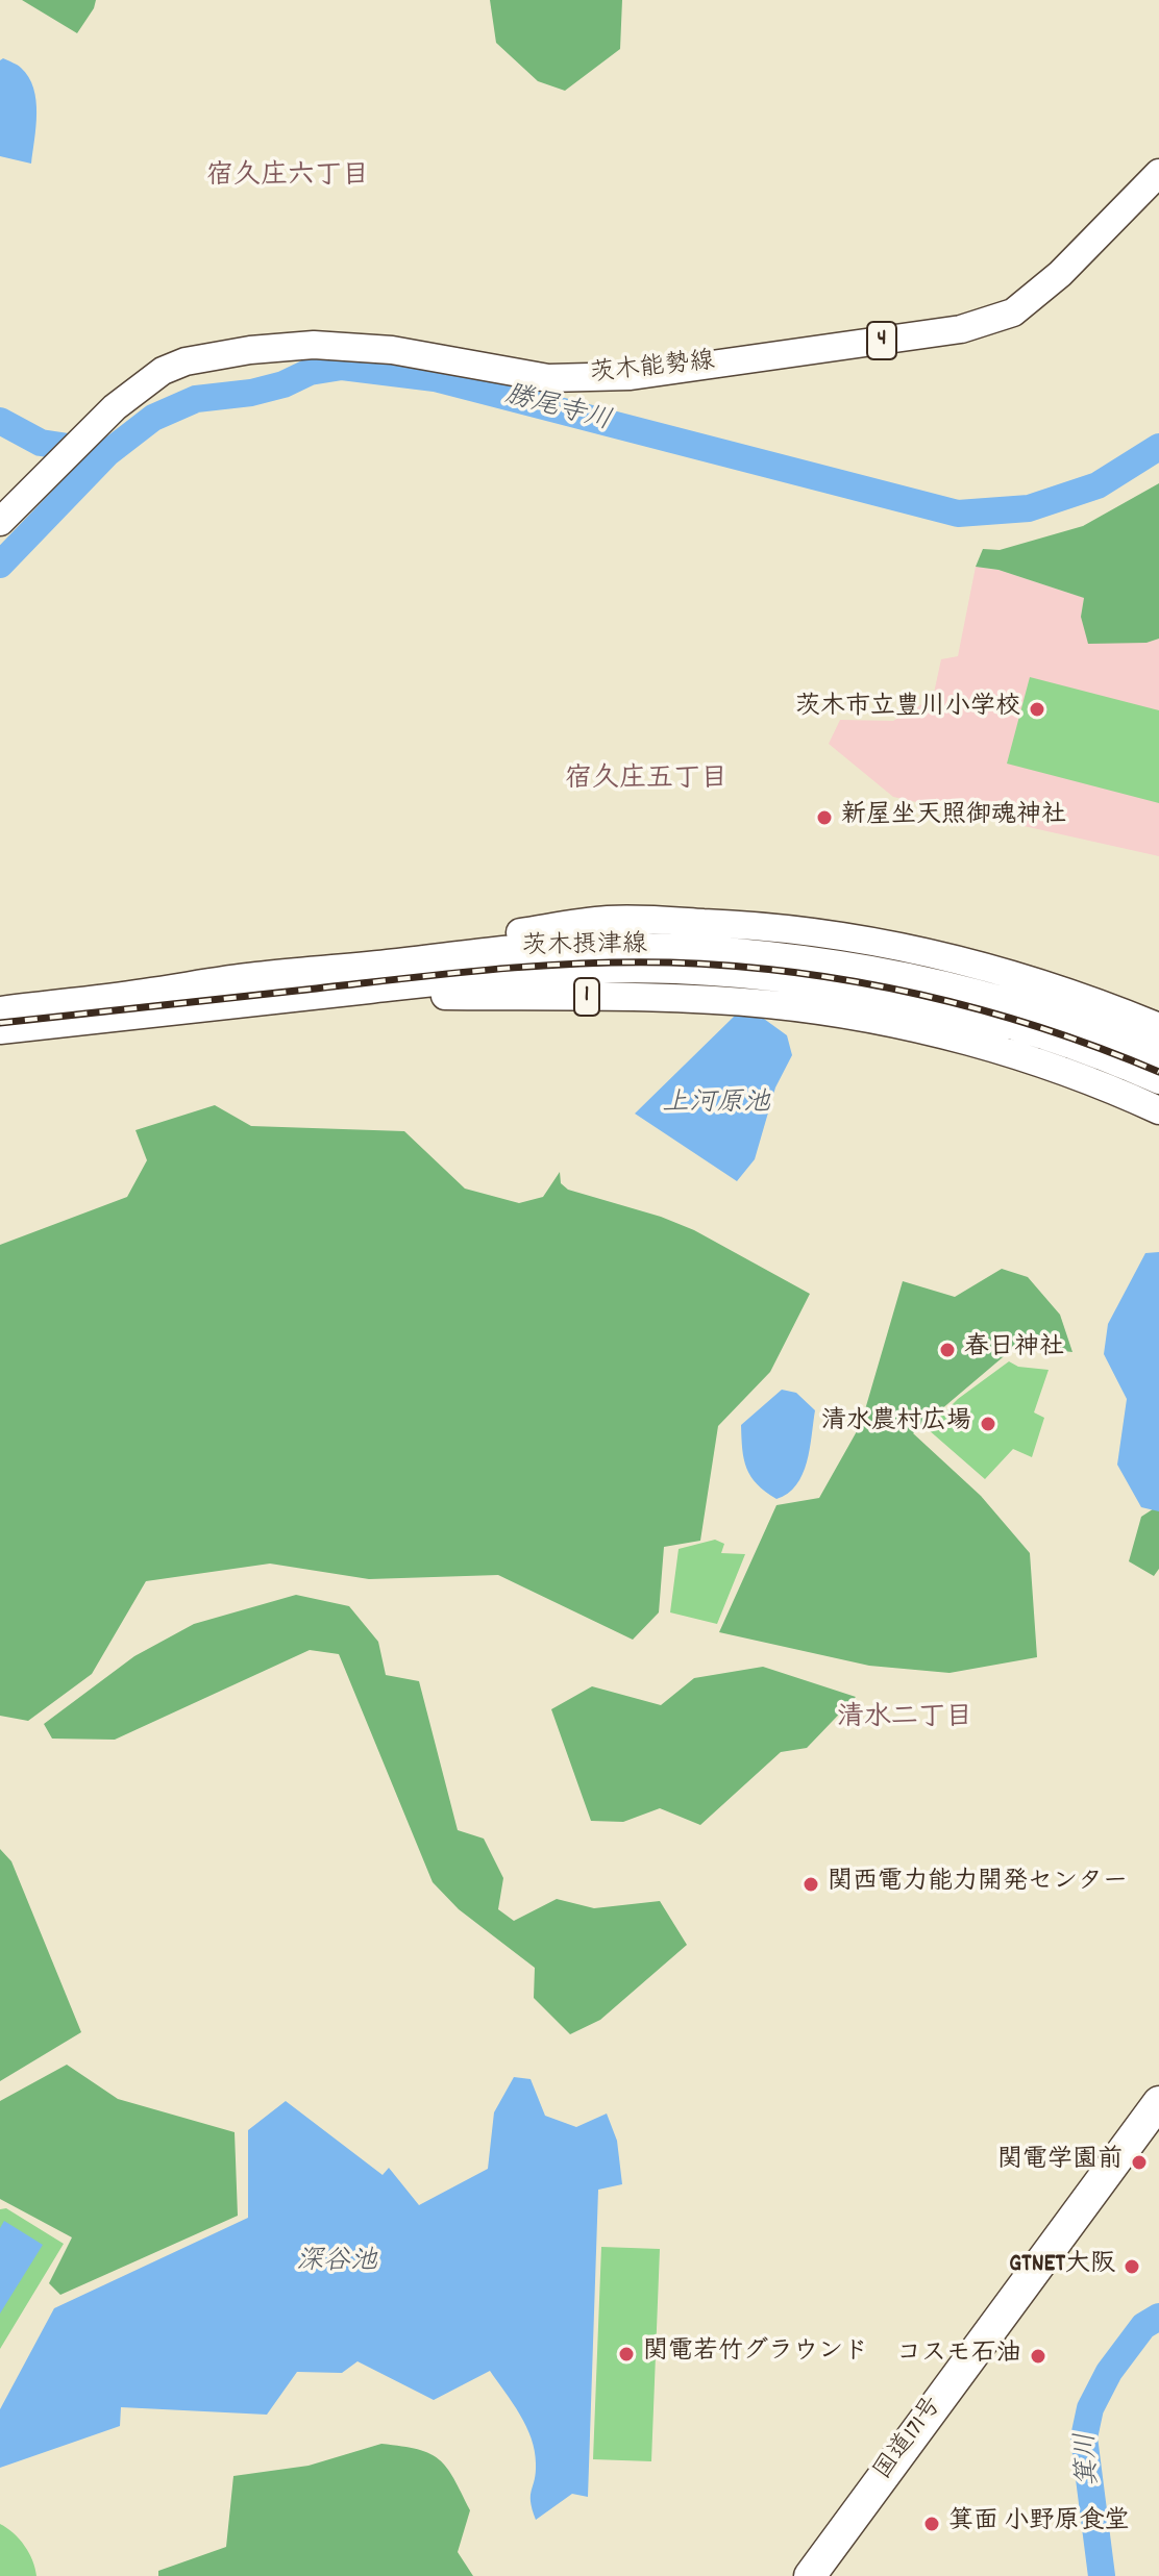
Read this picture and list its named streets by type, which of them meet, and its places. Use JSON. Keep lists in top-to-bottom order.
{
  "streets": {
    "highway": ["国道171号"],
    "main road": [
      "4",
      "茨木能勢線",
      "茨木摂津線",
      "1"
    ]
  },
  "crossings": [
    ["茨木摂津線", "1"]
  ],
  "districts": ["宿久庄六丁目", "宿久庄五丁目", "清水二丁目"],
  "water": [
    "勝尾寺川",
    "上河原池",
    "深谷池",
    "箕川"
  ],
  "places": [
    "茨木市立豊川小学校",
    "新屋坐天照御魂神社",
    "春日神社",
    "清水農村広場",
    "関西電力能力開発センター",
    "関電学園前",
    "GTNET大阪",
    "関電若竹グラウンド",
    "コスモ石油",
    "箕面 小野原食堂"
  ]
}
